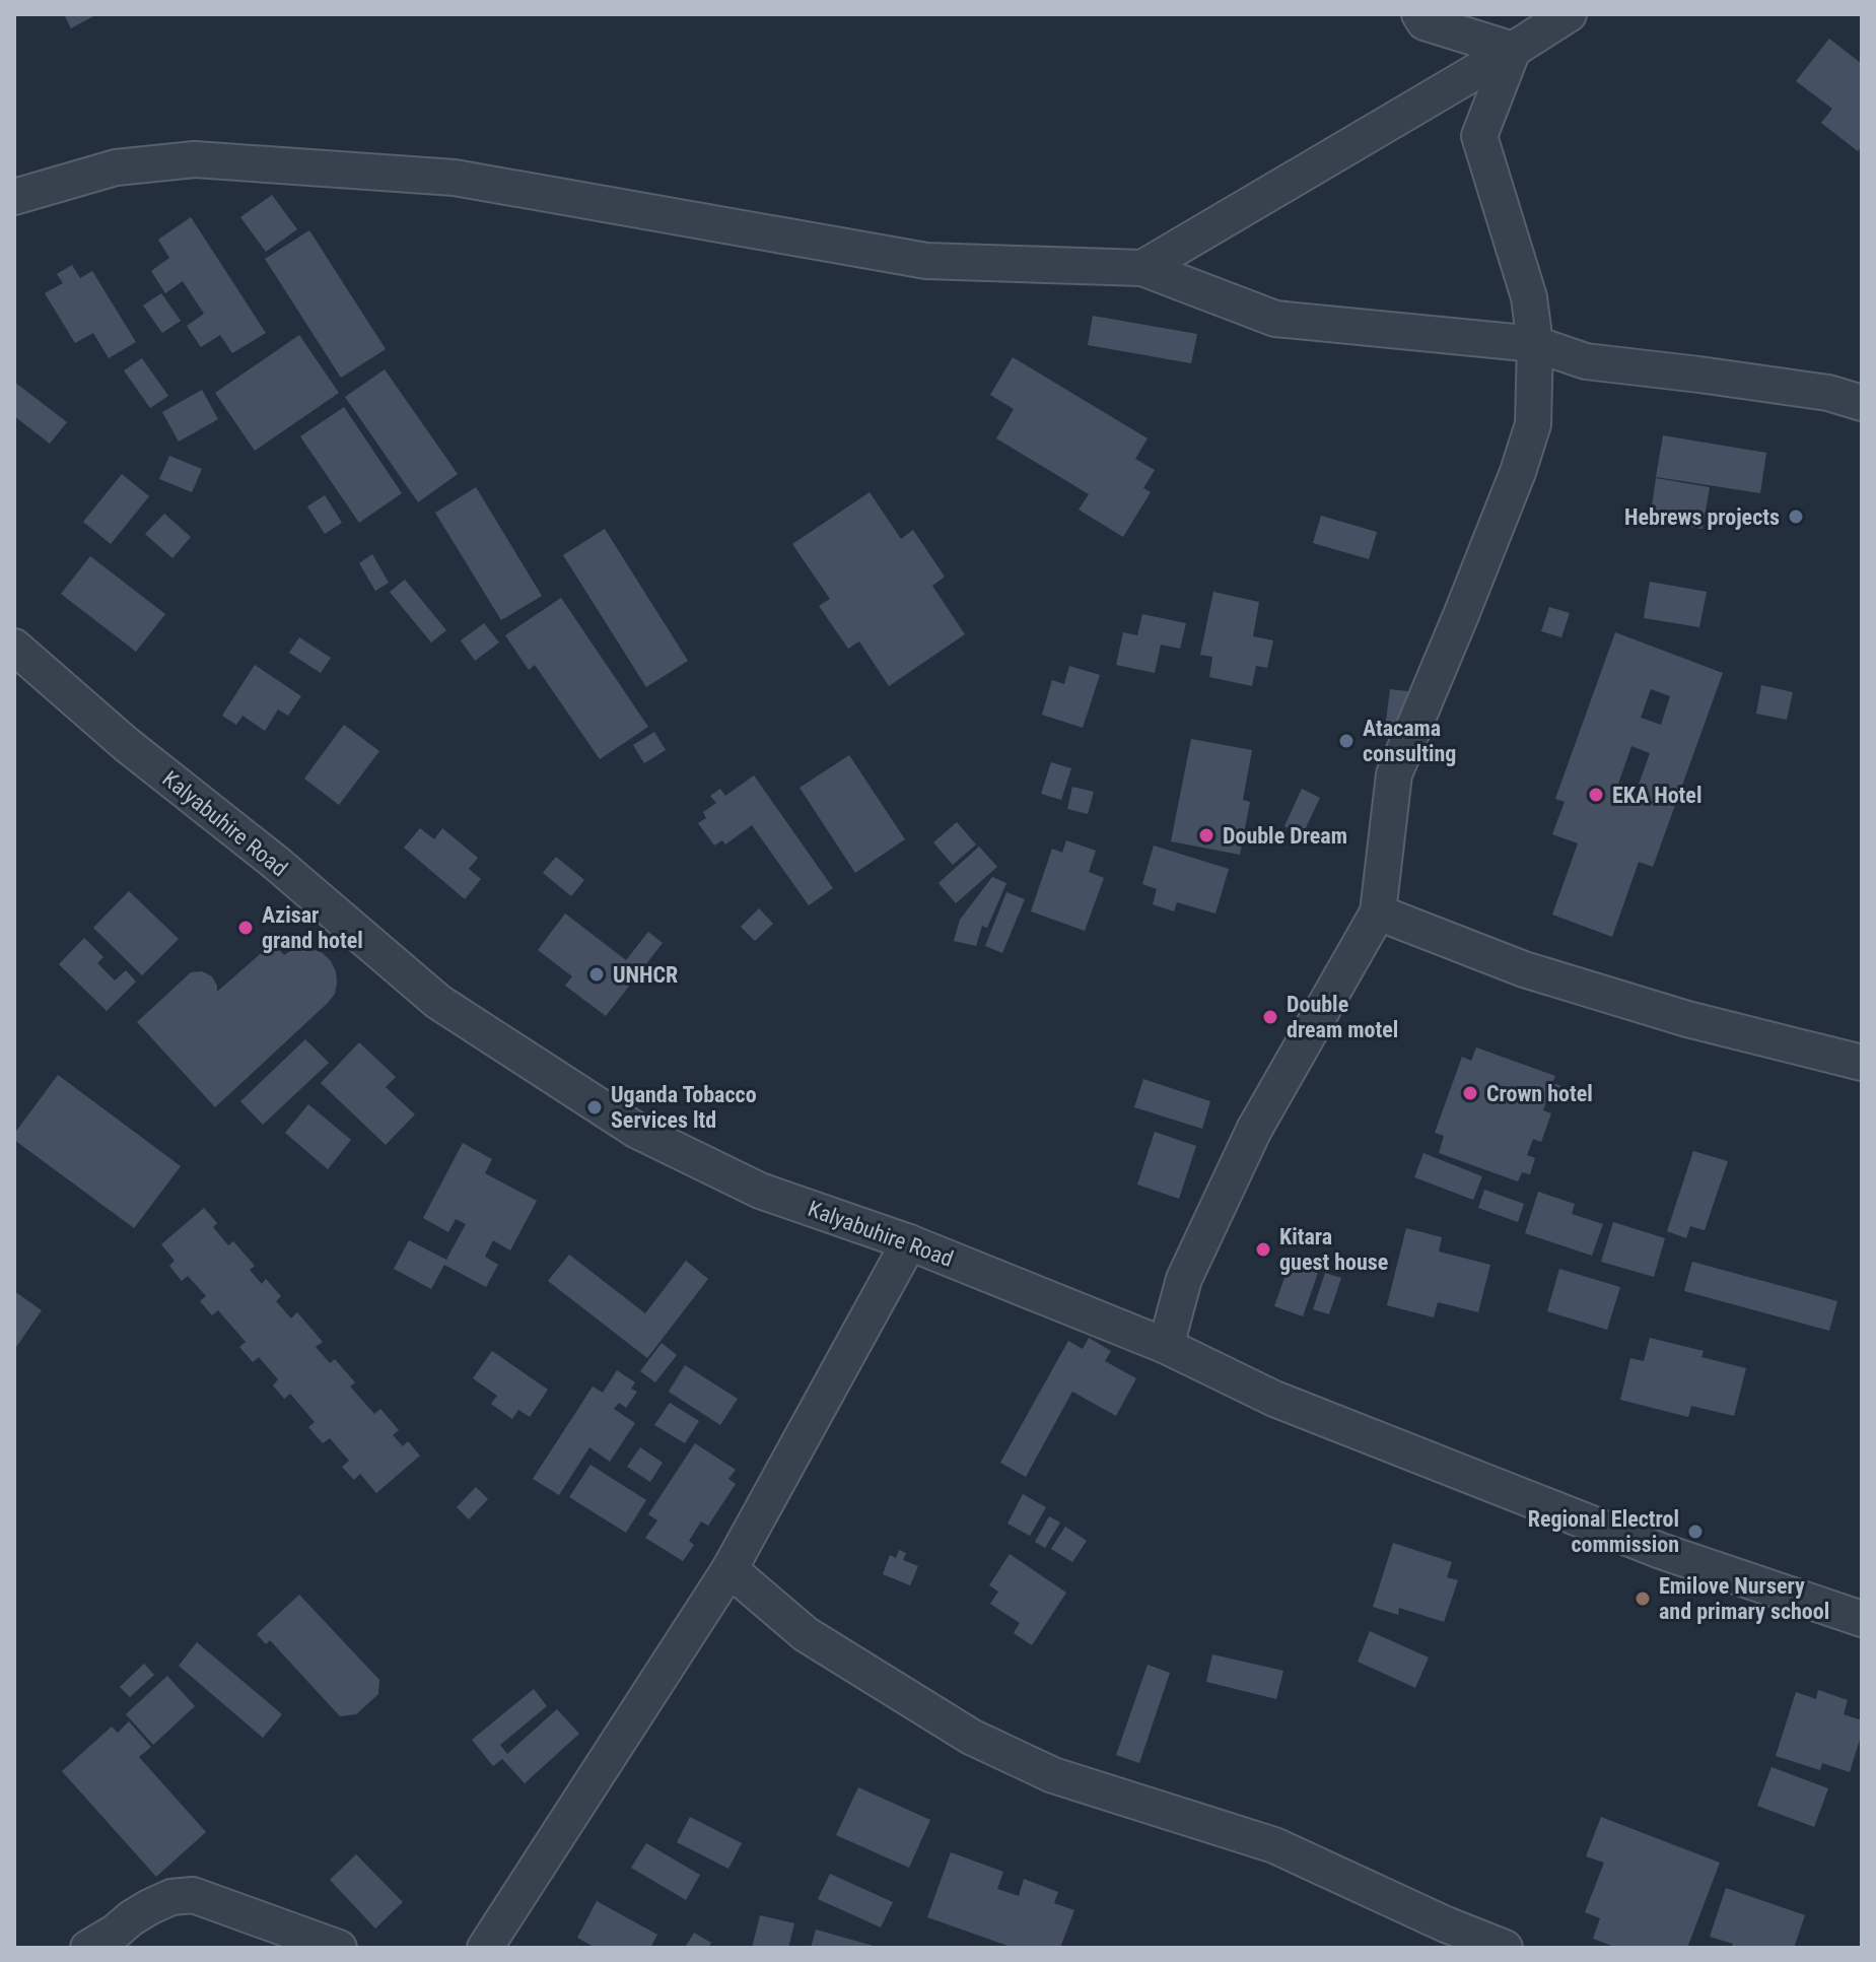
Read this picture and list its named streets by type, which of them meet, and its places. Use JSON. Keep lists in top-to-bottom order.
{
  "streets": {
    "street": ["Kalyabuhire Road"]
  },
  "places": [
    "Hebrews projects",
    "Atacama consulting",
    "EKA Hotel",
    "Double Dream",
    "Azisar grand hotel",
    "UNHCR",
    "Double dream motel",
    "Crown hotel",
    "Uganda Tobacco Services ltd",
    "Kitara guest house",
    "Regional Electrol commission",
    "Emilove Nursery and primary school"
  ]
}
